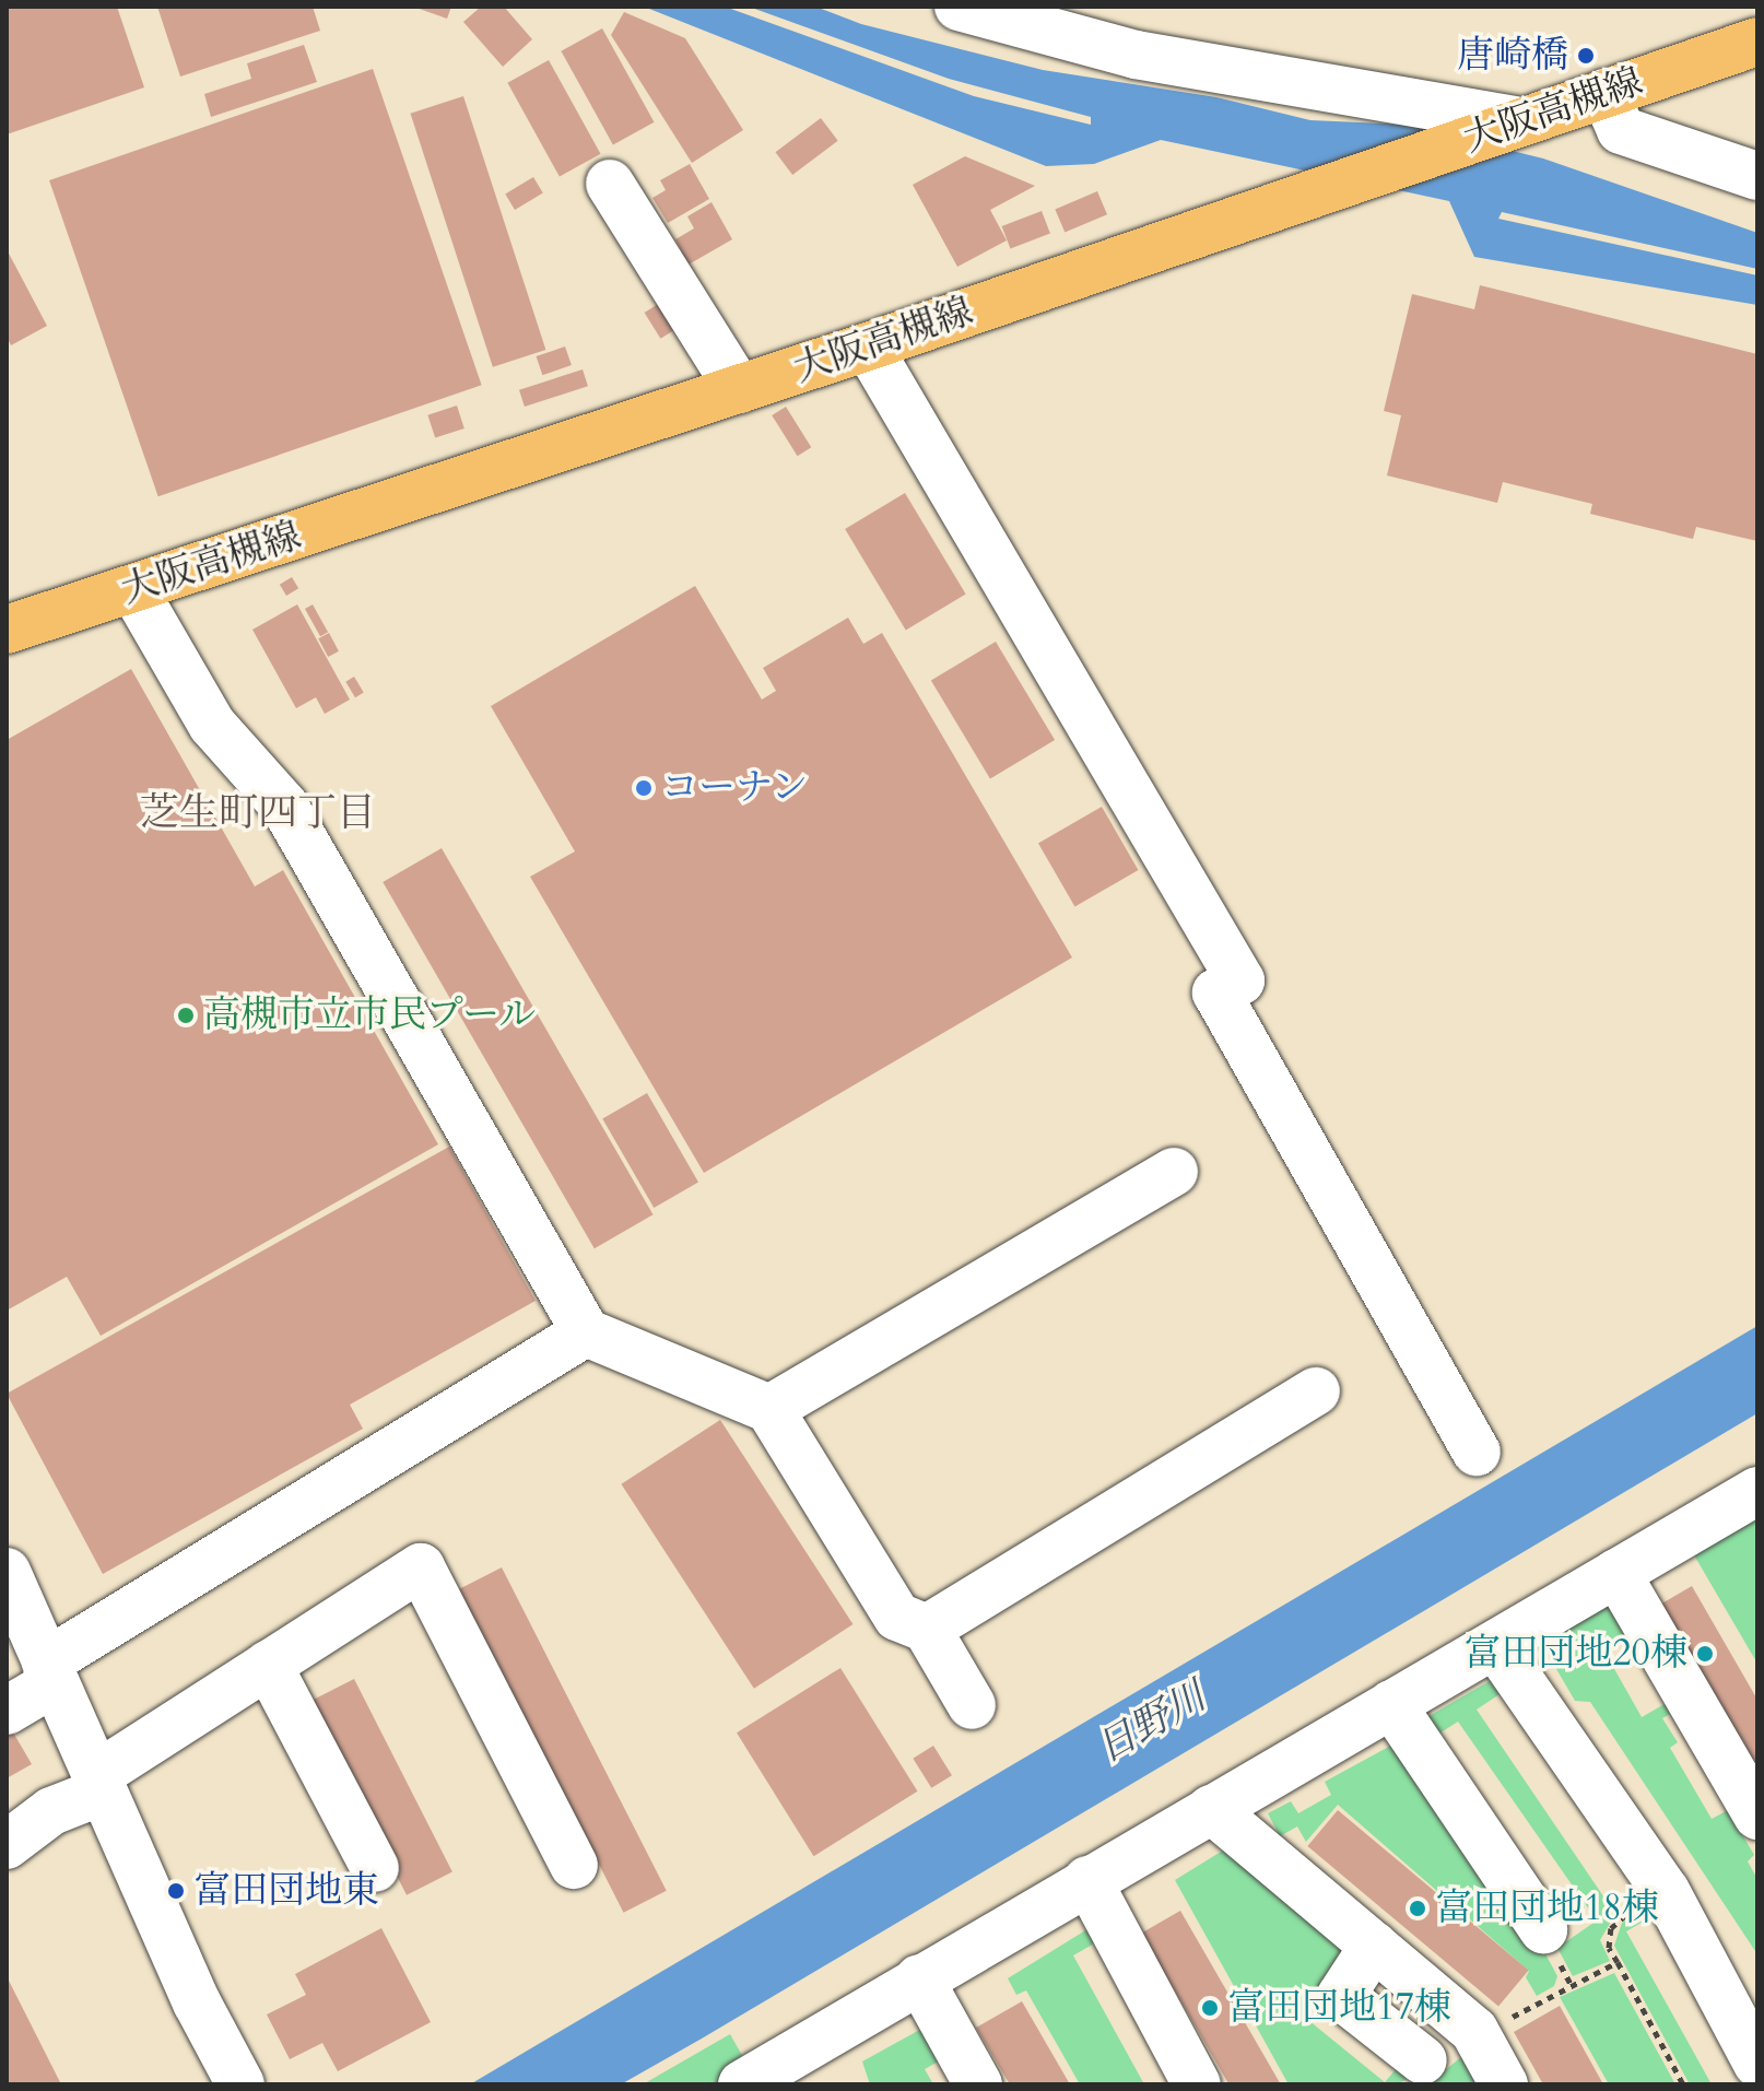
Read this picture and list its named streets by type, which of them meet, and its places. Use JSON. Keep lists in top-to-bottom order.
{
  "streets": {
    "main road": ["大阪高槻線"]
  },
  "districts": ["芝生町四丁目"],
  "water": ["日野川"],
  "places": [
    "唐崎橋",
    "コーナン",
    "高槻市立市民プール",
    "富田団地20棟",
    "富田団地東",
    "富田団地18棟",
    "富田団地17棟"
  ]
}
